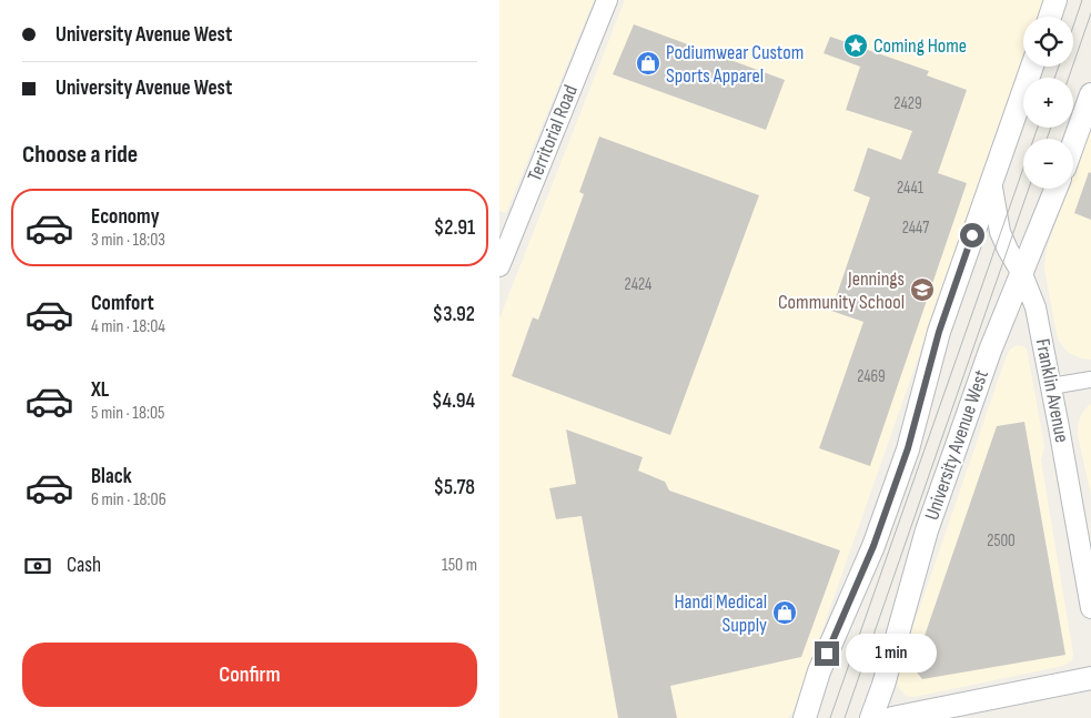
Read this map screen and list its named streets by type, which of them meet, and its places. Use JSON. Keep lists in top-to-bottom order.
{
  "streets": {
    "main road": ["University Avenue West"],
    "street": ["Territorial Road", "Franklin Avenue"]
  },
  "crossings": [
    ["Franklin Avenue", "University Avenue West"]
  ],
  "places": {
    "place": ["Coming Home"],
    "shop": ["Podiumwear Custom Sports Apparel", "Handi Medical Supply"],
    "school or university": ["Jennings Community School"]
  },
  "house_numbers": [
    "2429",
    "2441",
    "2447",
    "2424",
    "2469",
    "2500"
  ],
  "page": {
    "banner": ["University Avenue West", "University Avenue West"],
    "map_buttons": ["+", "−"],
    "heading": "Choose a ride",
    "list": [
      {
        "name": "Economy",
        "note": "3 min · 18:03",
        "value": "$2.91"
      },
      {
        "name": "Comfort",
        "note": "4 min · 18:04",
        "value": "$3.92"
      },
      {
        "name": "XL",
        "note": "5 min · 18:05",
        "value": "$4.94"
      },
      {
        "name": "Black",
        "note": "6 min · 18:06",
        "value": "$5.78"
      }
    ],
    "pay": ["Cash", "150 m"],
    "buttons": "Confirm",
    "bubble": "1 min"
  }
}
